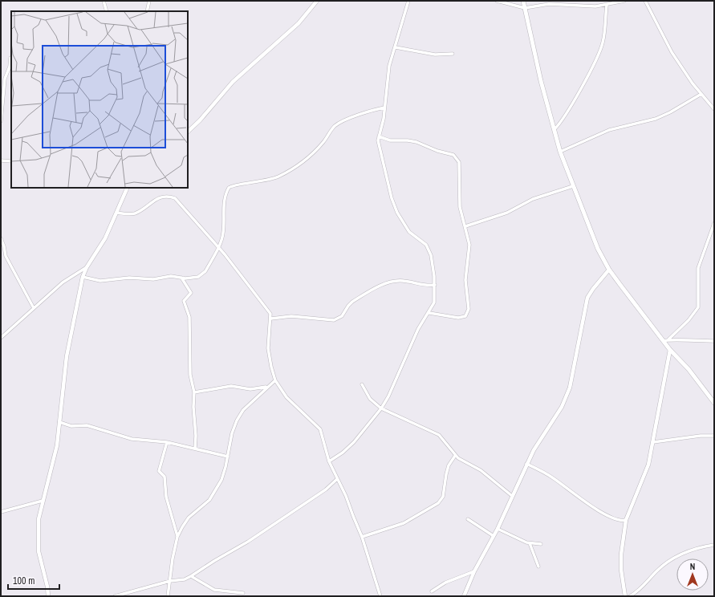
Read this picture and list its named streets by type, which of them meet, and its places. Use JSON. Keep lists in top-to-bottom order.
{
  "scale_bar": "100 m",
  "north": "top"
}
